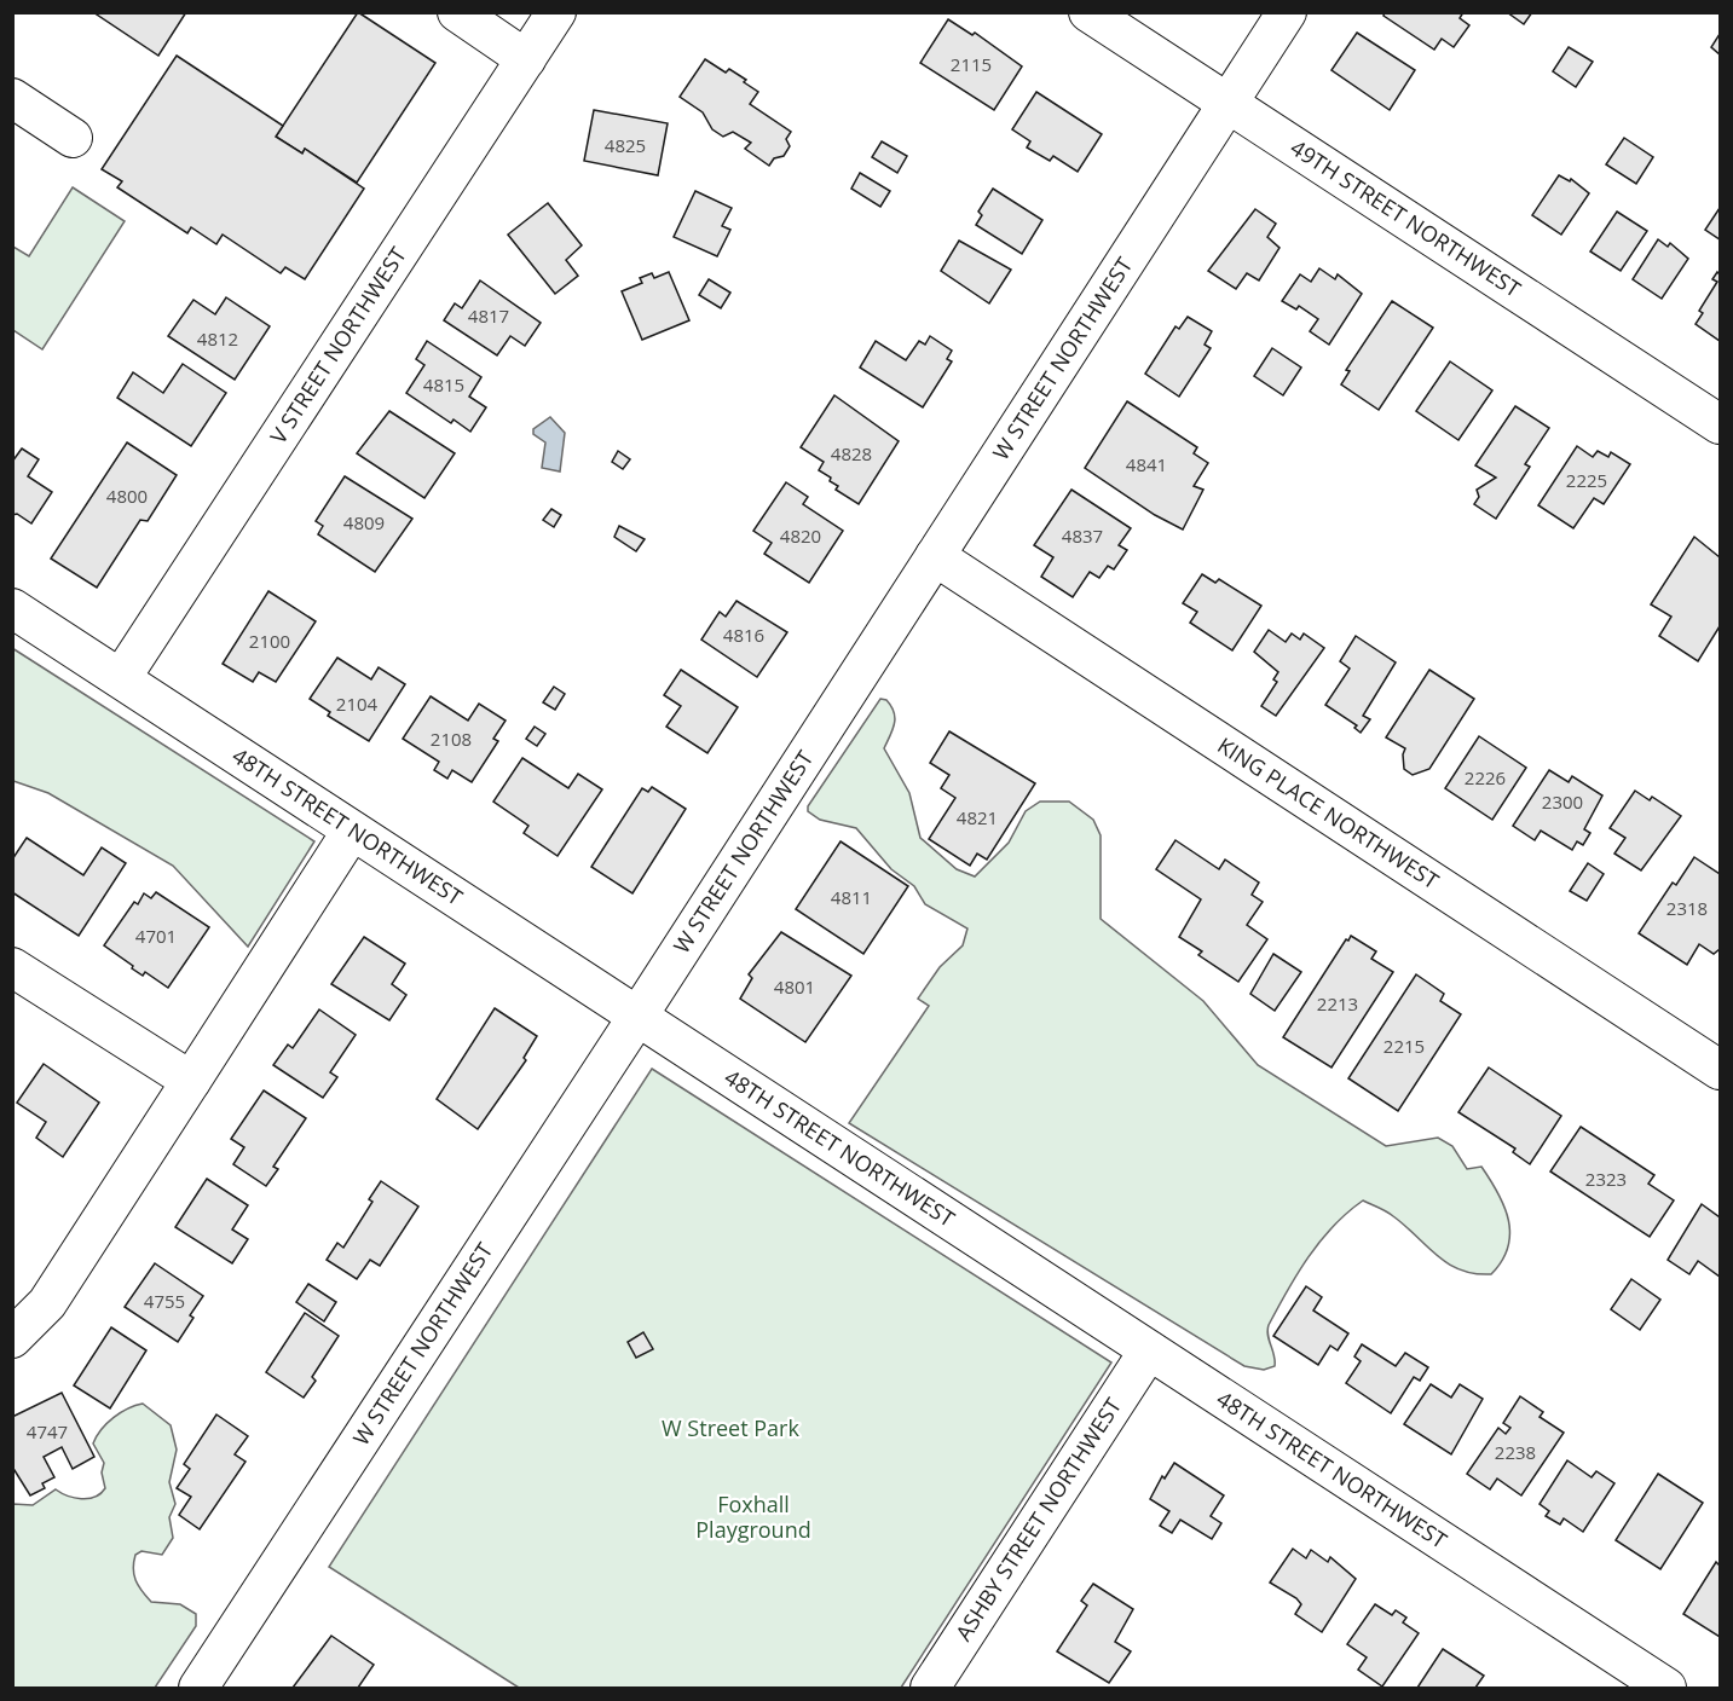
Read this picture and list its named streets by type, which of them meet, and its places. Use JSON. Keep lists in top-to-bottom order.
{
  "streets": {
    "street": [
      "49TH STREET NORTHWEST",
      "V STREET NORTHWEST",
      "W STREET NORTHWEST",
      "KING PLACE NORTHWEST",
      "48TH STREET NORTHWEST",
      "ASHBY STREET NORTHWEST"
    ]
  },
  "crossings": [
    ["49TH STREET NORTHWEST", "W STREET NORTHWEST"],
    ["V STREET NORTHWEST", "48TH STREET NORTHWEST"],
    ["W STREET NORTHWEST", "KING PLACE NORTHWEST"],
    ["W STREET NORTHWEST", "48TH STREET NORTHWEST"],
    ["48TH STREET NORTHWEST", "ASHBY STREET NORTHWEST"]
  ],
  "parks": ["W Street Park", "Foxhall Playground"],
  "house_numbers": [
    "2115",
    "4825",
    "4817",
    "4812",
    "4815",
    "4828",
    "4841",
    "2225",
    "4800",
    "4809",
    "4820",
    "4837",
    "4816",
    "2100",
    "2104",
    "2108",
    "2226",
    "2300",
    "4821",
    "4811",
    "2318",
    "4701",
    "4801",
    "2213",
    "2215",
    "2323",
    "4755",
    "4747",
    "2238"
  ]
}
